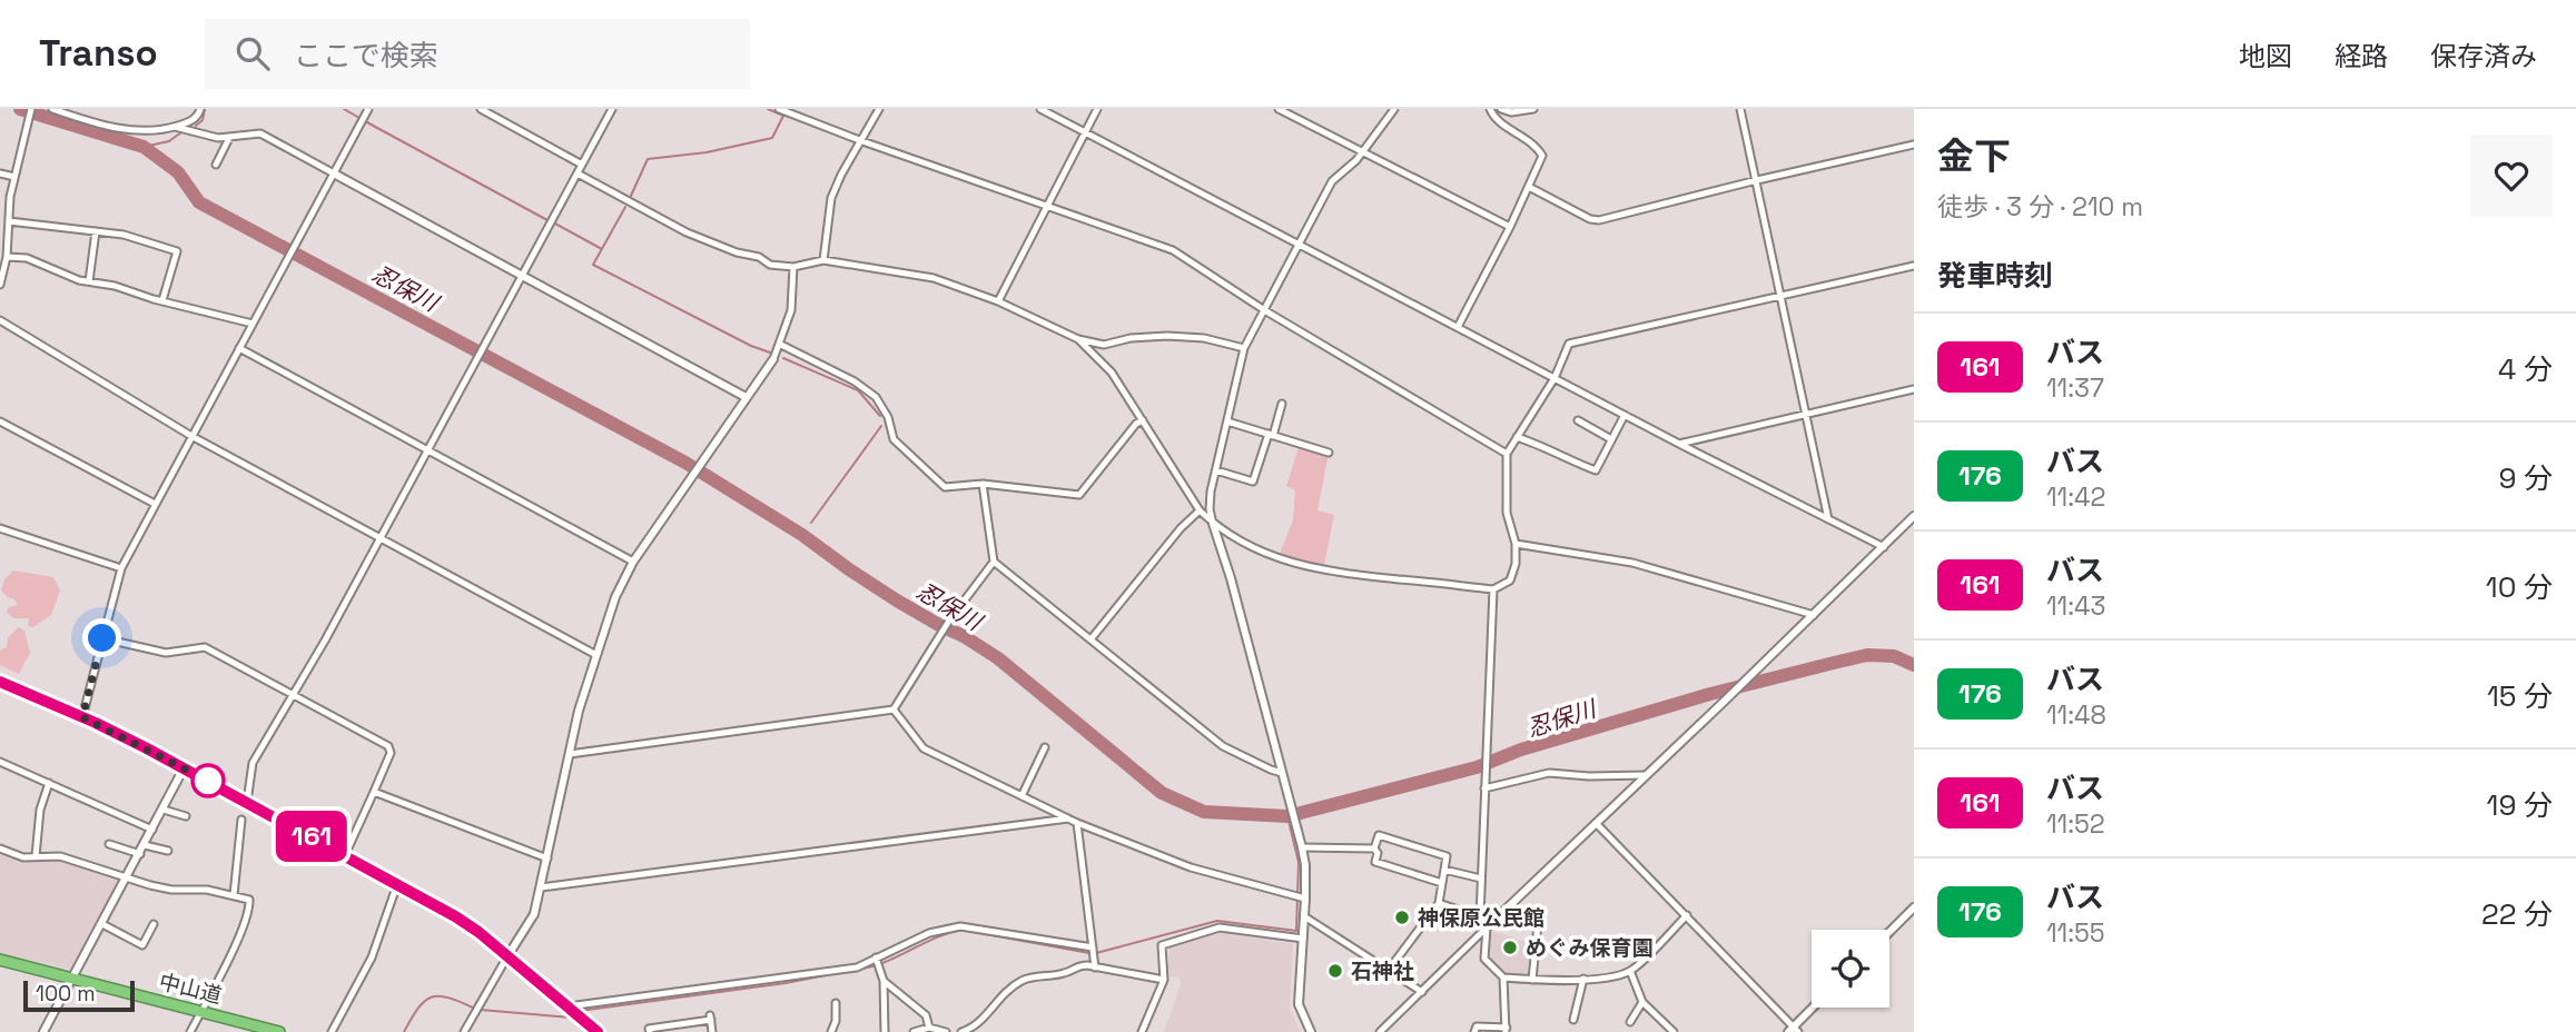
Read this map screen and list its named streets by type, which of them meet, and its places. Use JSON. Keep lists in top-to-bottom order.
{
  "streets": {
    "highway": ["中山道"]
  },
  "water": ["忍保川"],
  "places": ["神保原公民館", "めぐみ保育園", "石神社"],
  "lines": ["bus line 161"],
  "scale_bar": "100 m",
  "page": {
    "header": "Transo",
    "search": "ここで検索",
    "nav": ["地図", "経路", "保存済み"],
    "on_map": "161",
    "heading": [
      ["金下", "徒歩 · 3 分 · 210 m"],
      "発車時刻"
    ],
    "list": [
      {
        "mark": "161",
        "name": "バス",
        "note": "11:37",
        "value": "4 分"
      },
      {
        "mark": "176",
        "name": "バス",
        "note": "11:42",
        "value": "9 分"
      },
      {
        "mark": "161",
        "name": "バス",
        "note": "11:43",
        "value": "10 分"
      },
      {
        "mark": "176",
        "name": "バス",
        "note": "11:48",
        "value": "15 分"
      },
      {
        "mark": "161",
        "name": "バス",
        "note": "11:52",
        "value": "19 分"
      },
      {
        "mark": "176",
        "name": "バス",
        "note": "11:55",
        "value": "22 分"
      }
    ],
    "scale": "100 m"
  }
}
